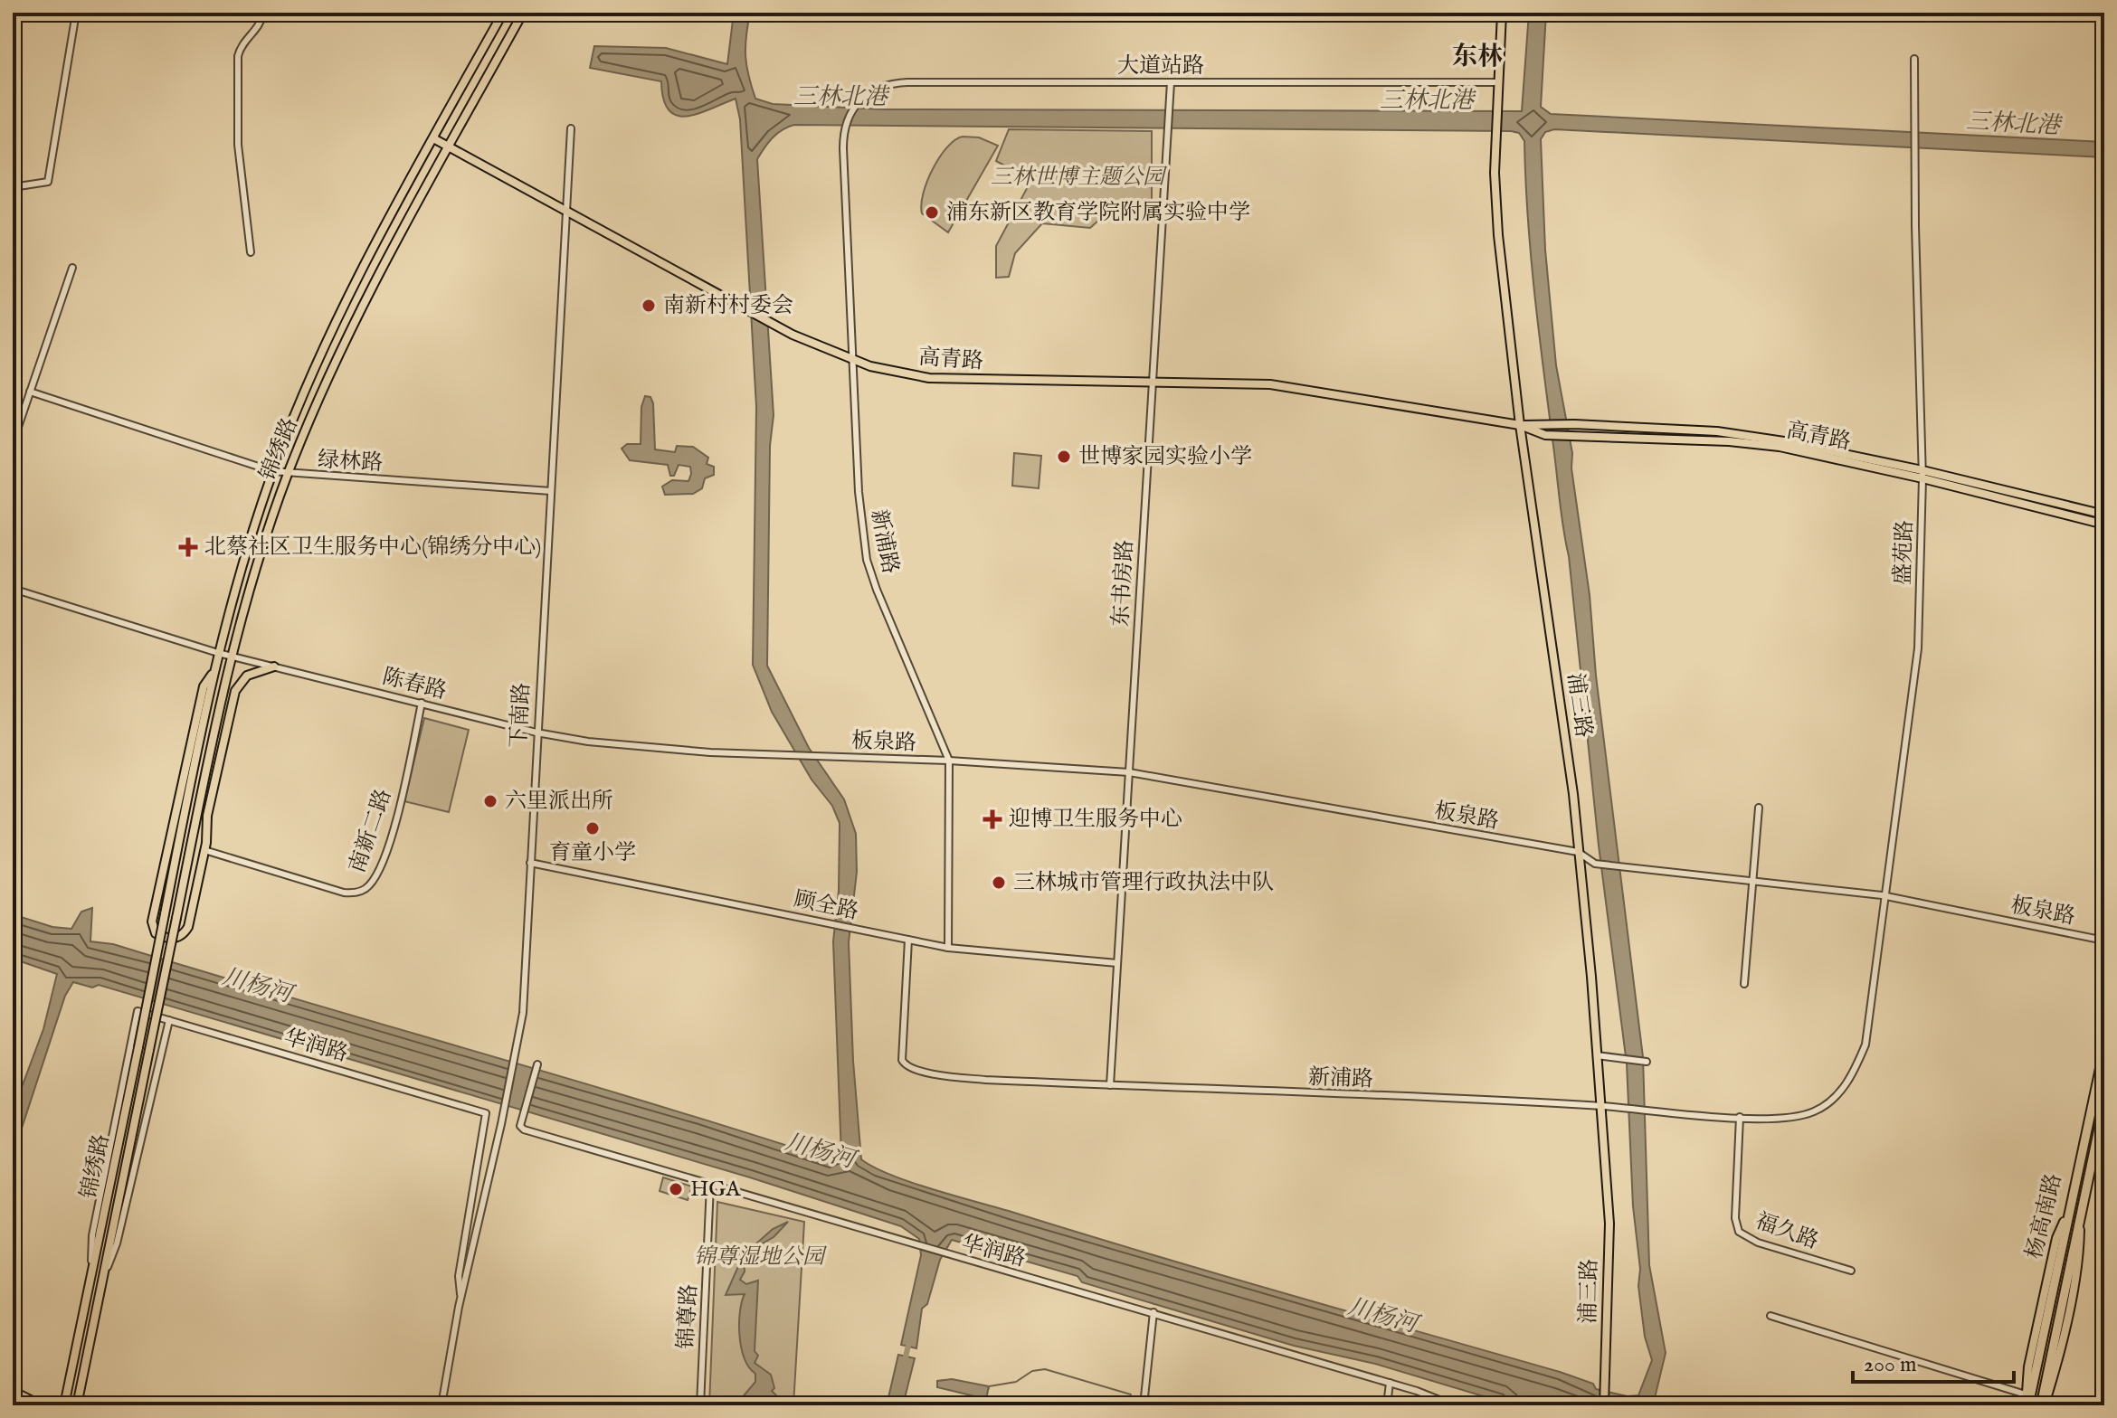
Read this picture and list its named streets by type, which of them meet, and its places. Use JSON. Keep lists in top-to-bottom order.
{
  "streets": {
    "highway": ["杨高南路"],
    "main road": ["高青路", "锦绣路", "浦三路"],
    "street": [
      "大道站路",
      "绿林路",
      "新浦路",
      "盛苑路",
      "东书房路",
      "陈春路",
      "下南路",
      "板泉路",
      "南新二路",
      "顾全路",
      "华润路",
      "福久路",
      "锦尊路"
    ]
  },
  "crossings": [
    ["大道站路", "新浦路"],
    ["大道站路", "东书房路"],
    ["大道站路", "浦三路"],
    ["高青路", "锦绣路"],
    ["高青路", "新浦路"],
    ["高青路", "盛苑路"],
    ["高青路", "东书房路"],
    ["高青路", "浦三路"],
    ["高青路", "下南路"],
    ["锦绣路", "绿林路"],
    ["锦绣路", "陈春路"],
    ["锦绣路", "南新二路"],
    ["锦绣路", "华润路"],
    ["绿林路", "下南路"],
    ["新浦路", "盛苑路"],
    ["新浦路", "东书房路"],
    ["新浦路", "浦三路"],
    ["新浦路", "板泉路"],
    ["新浦路", "顾全路"],
    ["新浦路", "福久路"],
    ["盛苑路", "板泉路"],
    ["东书房路", "板泉路"],
    ["东书房路", "顾全路"],
    ["陈春路", "下南路"],
    ["陈春路", "板泉路"],
    ["陈春路", "南新二路"],
    ["浦三路", "板泉路"],
    ["下南路", "顾全路"],
    ["下南路", "华润路"],
    ["华润路", "锦尊路"]
  ],
  "districts": ["东林"],
  "water": ["三林北港", "川杨河"],
  "parks": ["三林世博主题公园", "锦尊湿地公园"],
  "places": {
    "other": [
      "浦东新区教育学院附属实验中学",
      "南新村村委会",
      "世博家园实验小学",
      "六里派出所",
      "育童小学",
      "三林城市管理行政执法中队",
      "HGA"
    ],
    "health": ["北蔡社区卫生服务中心(锦绣分中心)", "迎博卫生服务中心"]
  },
  "scale_bar": "200 m"
}
